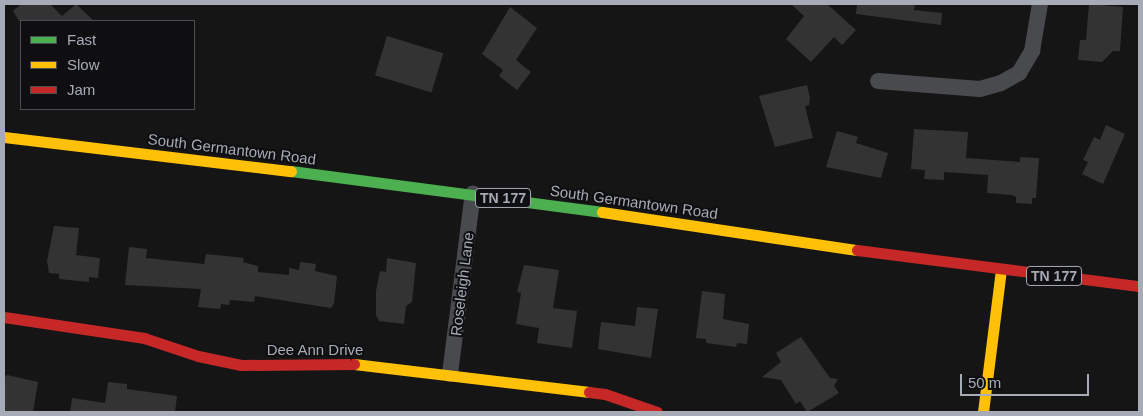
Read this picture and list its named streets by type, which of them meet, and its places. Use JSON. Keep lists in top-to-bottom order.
{
  "streets": {
    "main road": ["South Germantown Road", "TN 177", "Dee Ann Drive"],
    "street": ["Roseleigh Lane"]
  },
  "crossings": [
    ["South Germantown Road", "Roseleigh Lane"],
    ["Roseleigh Lane", "Dee Ann Drive"]
  ],
  "legend": ["Fast", "Slow", "Jam"],
  "scale_bar": "50 m"
}
